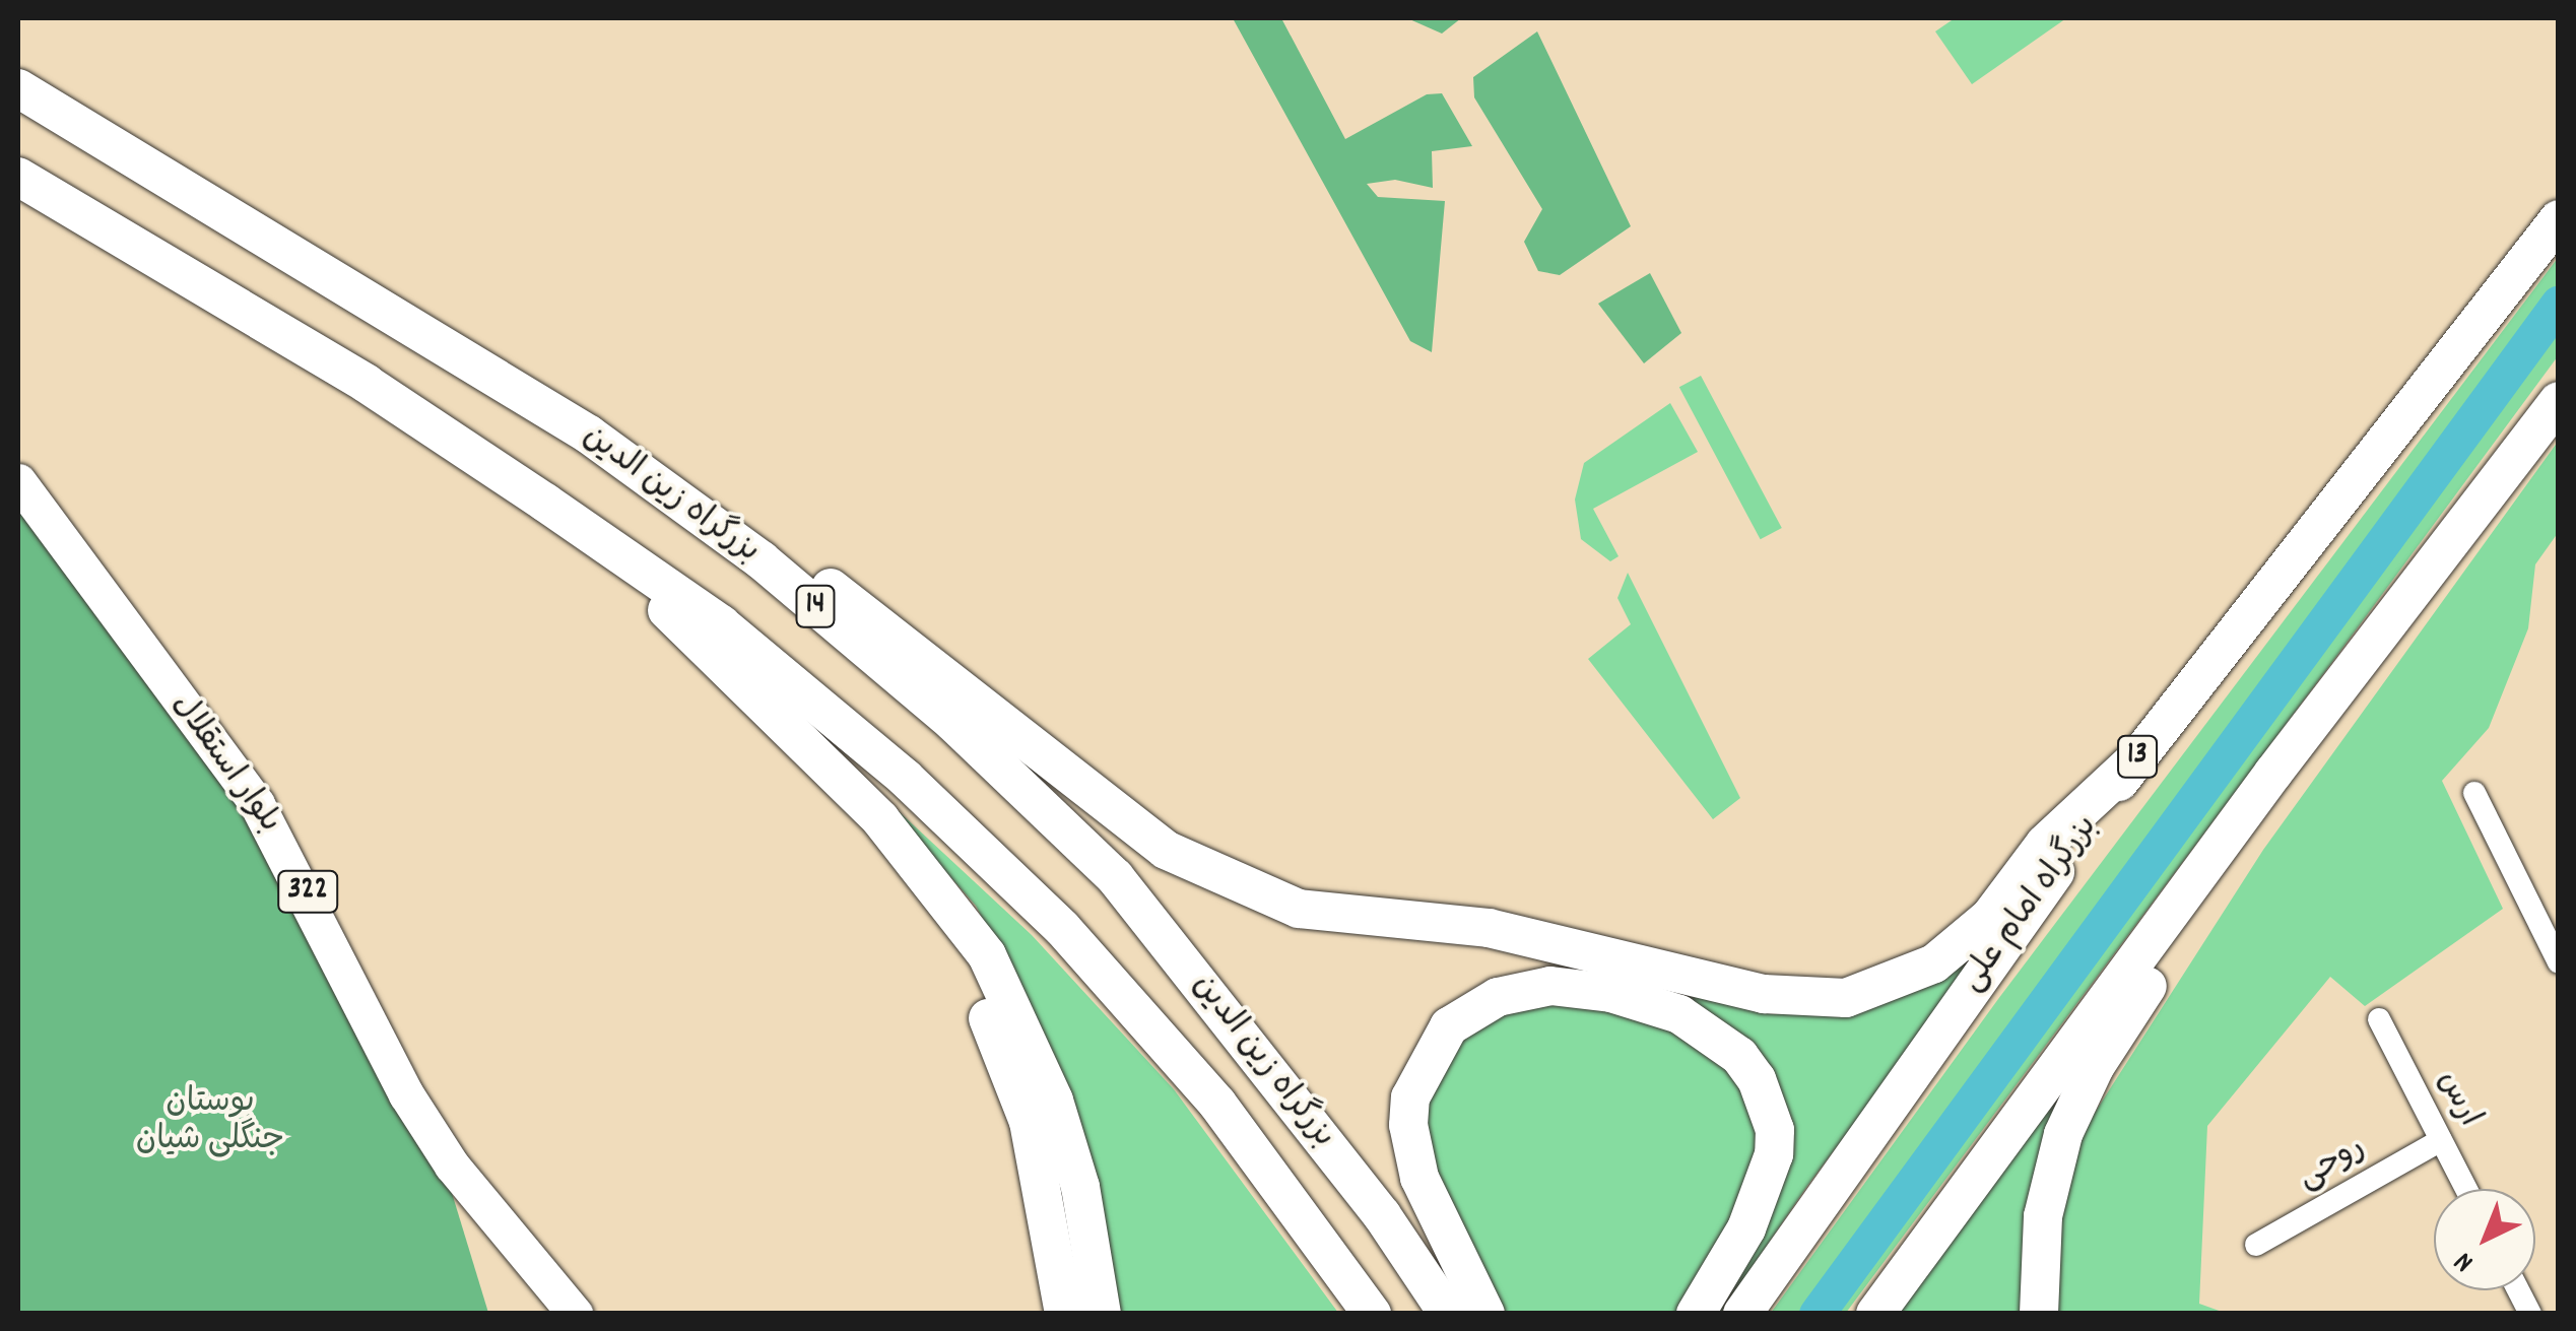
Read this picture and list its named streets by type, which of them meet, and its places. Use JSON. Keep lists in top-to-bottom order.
{
  "streets": {
    "highway": [
      "بزرگراه زین الدین",
      "14",
      "13",
      "بزرگراه امام علی"
    ],
    "main road": ["بلوار استقلال", "322"],
    "street": ["ارس", "روحی"]
  },
  "crossings": [
    ["ارس", "روحی"]
  ],
  "parks": ["بوستان جنگلی شیان"],
  "north": "bottom left"
}
